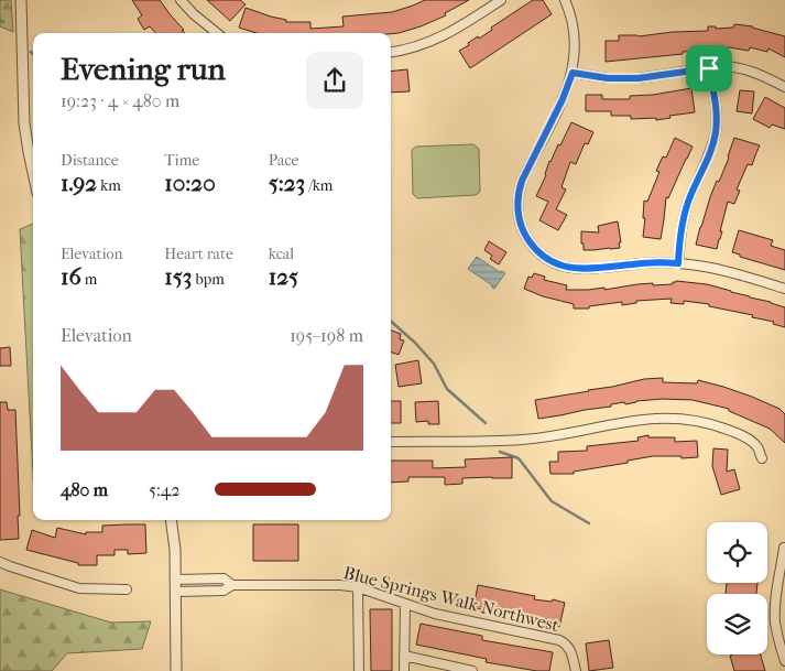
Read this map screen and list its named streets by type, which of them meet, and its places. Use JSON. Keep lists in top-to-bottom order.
{
  "streets": {
    "street": ["Blue Springs Walk Northwest"]
  },
  "page": {
    "heading": ["Evening run", "19:23 · 4 × 480 m"],
    "stats": [
      ["Distance", "1.92 km"],
      ["Time", "10:20"],
      ["Pace", "5:23 /km"],
      ["Elevation", "16 m"],
      ["Heart rate", "153 bpm"],
      ["kcal", "125"]
    ],
    "chart": ["Elevation", "195–198 m"],
    "list": [
      {
        "name": "480 m",
        "note": "5:42"
      }
    ]
  }
}
